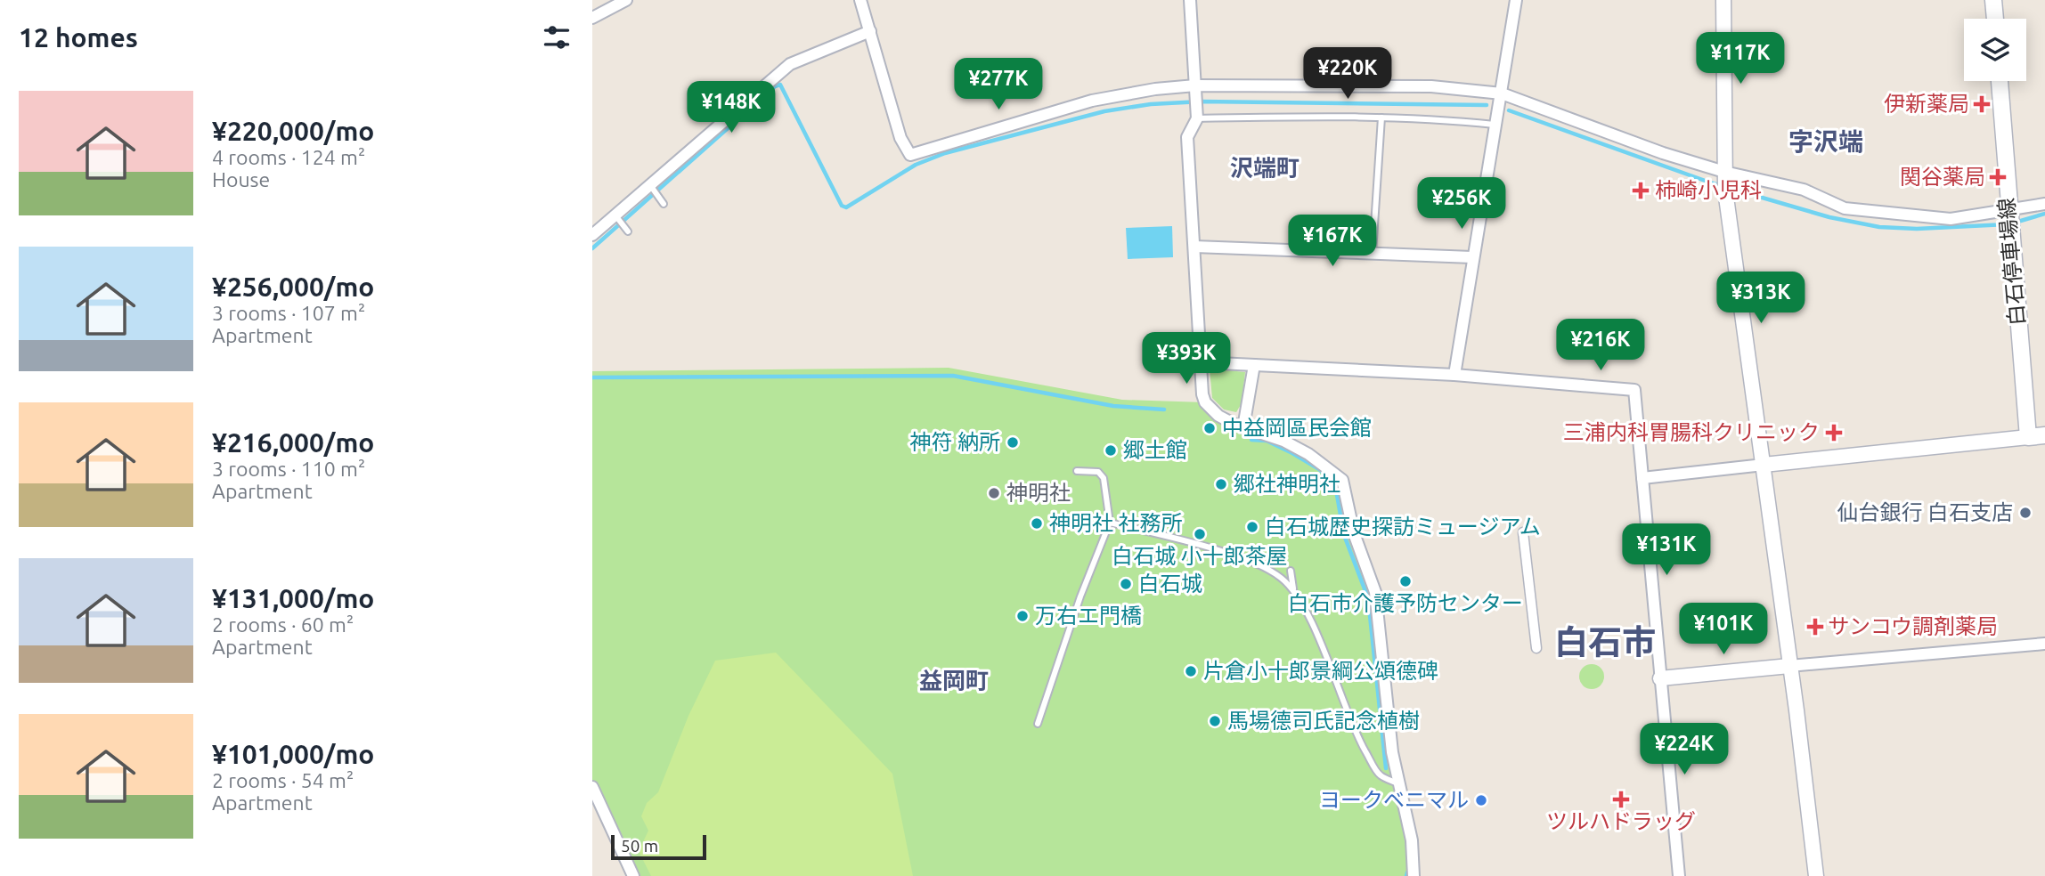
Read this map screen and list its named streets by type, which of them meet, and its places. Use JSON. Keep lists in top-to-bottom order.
{
  "streets": {
    "main road": ["白石停車場線"]
  },
  "districts": [
    "字沢端",
    "沢端町",
    "白石市",
    "益岡町"
  ],
  "places": {
    "health": [
      "伊新薬局",
      "関谷薬局",
      "柿崎小児科",
      "三浦内科胃腸科クリニック",
      "サンコウ調剤薬局",
      "ツルハドラッグ"
    ],
    "other": [
      "中益岡區民会館",
      "神符 納所",
      "郷土館",
      "郷社神明社",
      "神明社",
      "仙台銀行 白石支店",
      "神明社 社務所",
      "白石城歴史探訪ミュージアム",
      "白石城 小十郎茶屋",
      "白石市介護予防センター",
      "白石城",
      "万右エ門橋",
      "片倉小十郎景綱公頌德碑",
      "馬場德司氏記念植樹",
      "ヨークベニマル"
    ]
  },
  "scale_bar": "50 m",
  "page": {
    "heading": "12 homes",
    "price": [
      "¥117K",
      "¥220K",
      "¥277K",
      "¥148K",
      "¥256K",
      "¥167K",
      "¥313K",
      "¥216K",
      "¥393K",
      "¥131K",
      "¥101K",
      "¥224K"
    ],
    "list": [
      {
        "name": "¥220,000/mo",
        "note": "4 rooms · 124 m² · House"
      },
      {
        "name": "¥256,000/mo",
        "note": "3 rooms · 107 m² · Apartment"
      },
      {
        "name": "¥216,000/mo",
        "note": "3 rooms · 110 m² · Apartment"
      },
      {
        "name": "¥131,000/mo",
        "note": "2 rooms · 60 m² · Apartment"
      },
      {
        "name": "¥101,000/mo",
        "note": "2 rooms · 54 m² · Apartment"
      }
    ],
    "scale": "50 m"
  }
}
